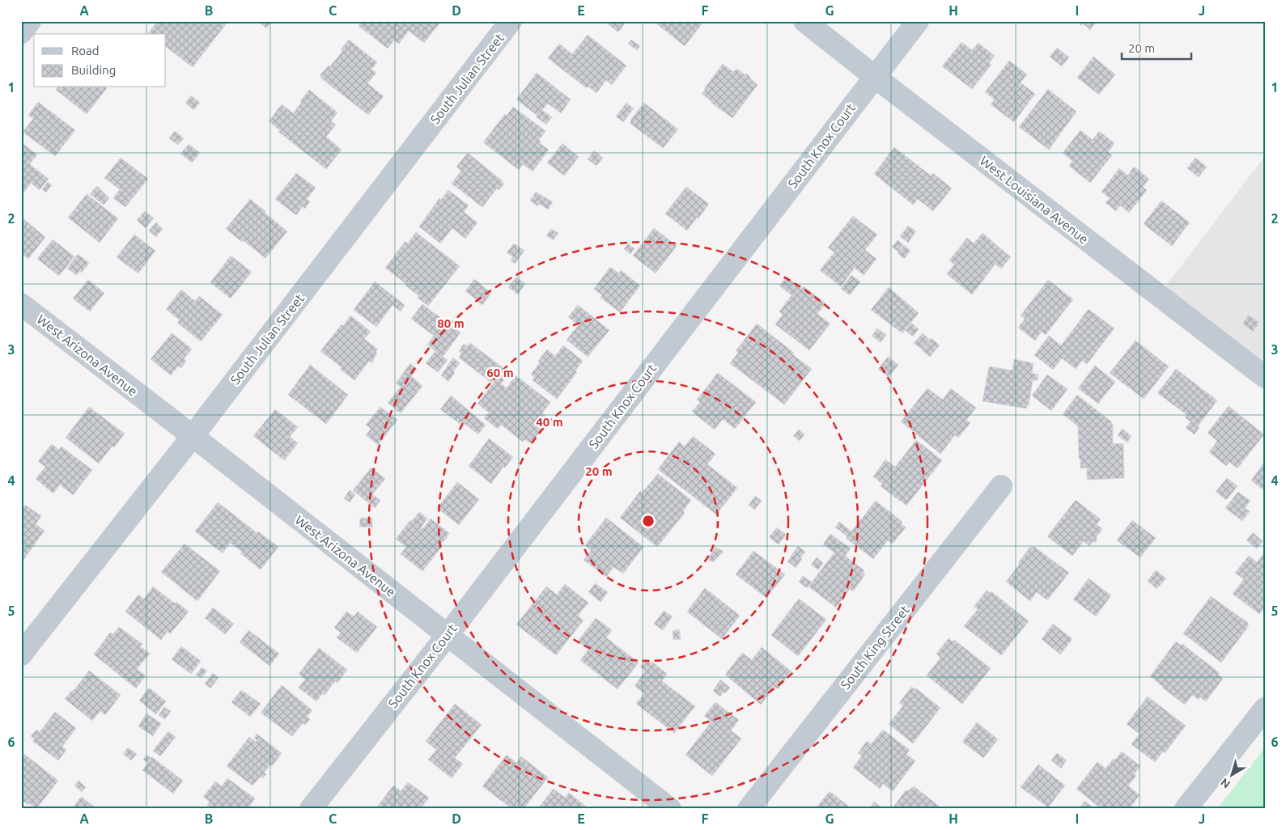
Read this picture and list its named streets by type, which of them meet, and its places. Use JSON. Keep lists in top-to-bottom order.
{
  "streets": {
    "street": [
      "South Julian Street",
      "South Knox Court",
      "West Louisiana Avenue",
      "West Arizona Avenue",
      "South King Street"
    ]
  },
  "crossings": [
    ["South Julian Street", "West Arizona Avenue"],
    ["South Knox Court", "West Louisiana Avenue"],
    ["South Knox Court", "West Arizona Avenue"]
  ],
  "legend": ["Road", "Building"],
  "scale_bar": "20 m",
  "north": "bottom left",
  "grid": {
    "columns": [
      "A",
      "B",
      "C",
      "D",
      "E",
      "F",
      "G",
      "H",
      "I",
      "J"
    ],
    "rows": [
      "1",
      "2",
      "3",
      "4",
      "5",
      "6"
    ]
  },
  "rings": [
    "80 m",
    "60 m",
    "40 m",
    "20 m"
  ]
}
